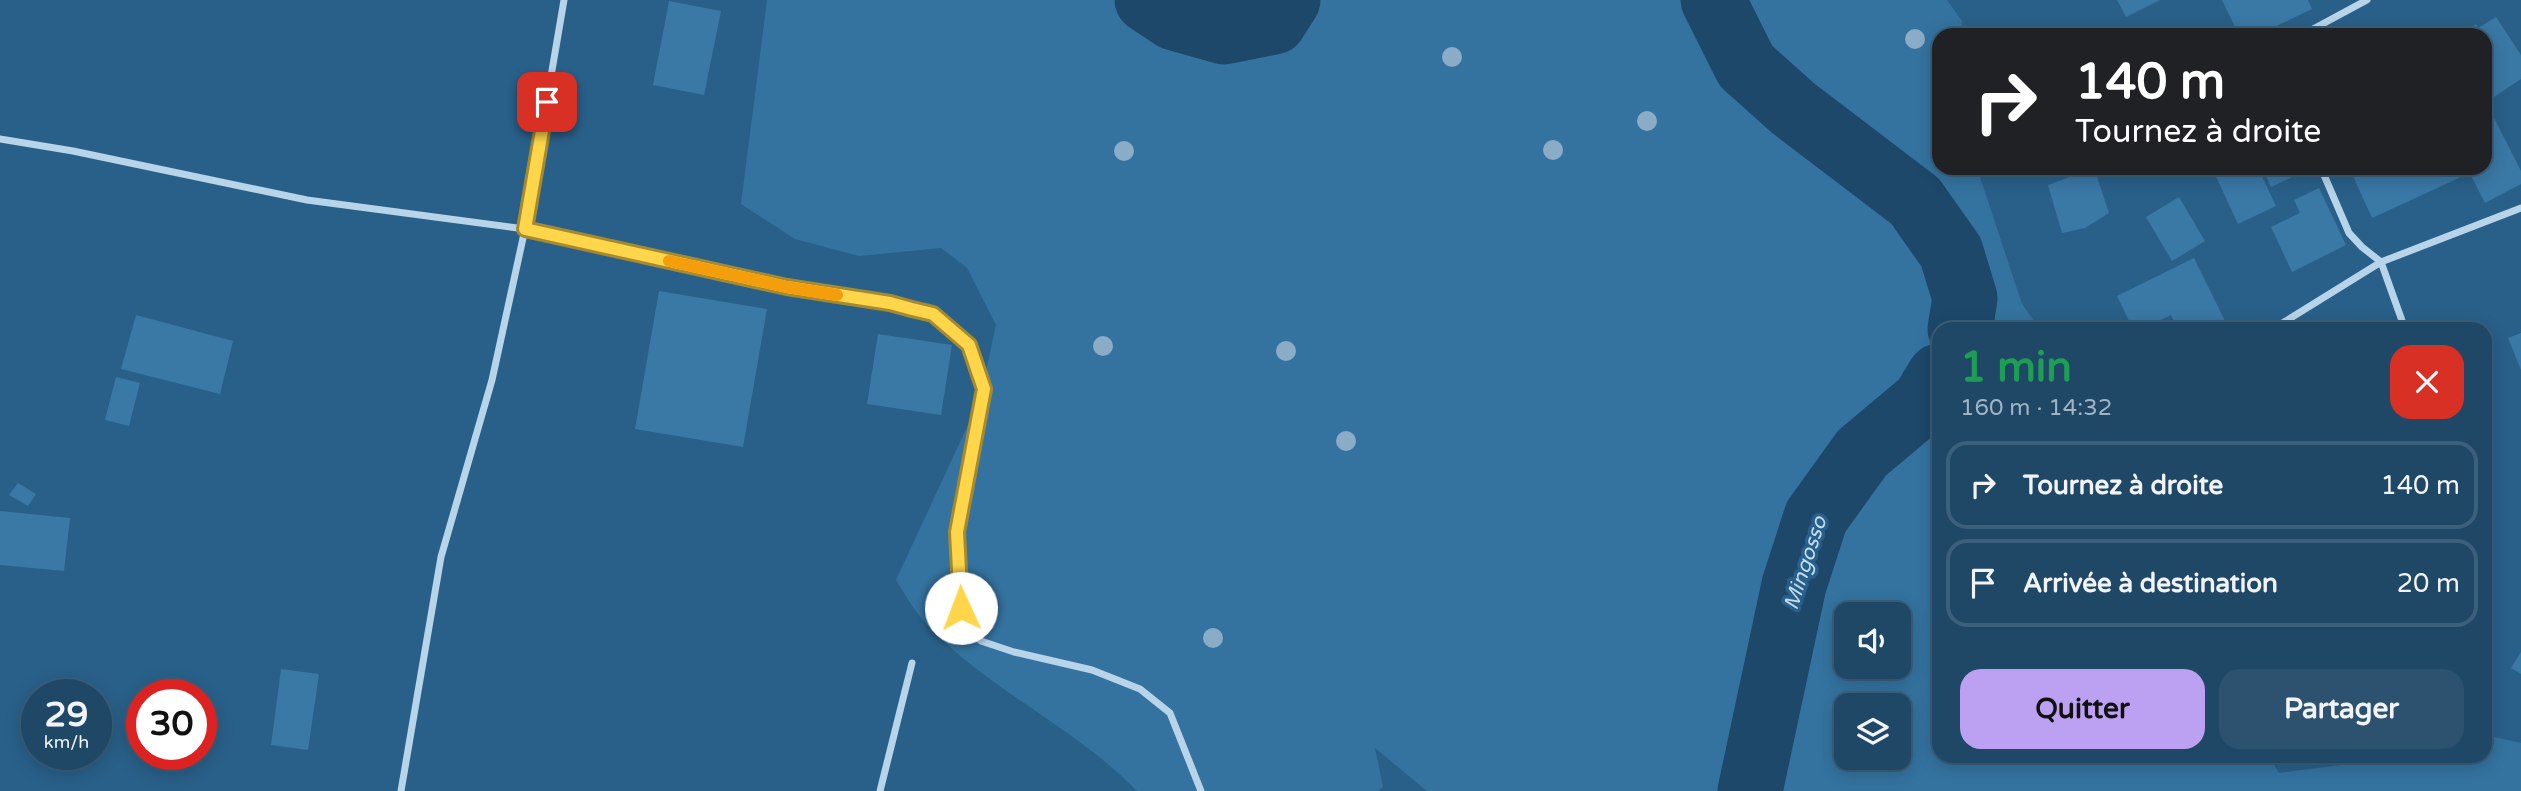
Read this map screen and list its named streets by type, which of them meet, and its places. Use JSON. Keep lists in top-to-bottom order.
{
  "water": ["Mingosso"],
  "page": {
    "turn": ["140 m", "Tournez à droite"],
    "heading": ["1 min", "160 m · 14:32"],
    "list": [
      {
        "name": "Tournez à droite",
        "value": "140 m"
      },
      {
        "name": "Arrivée à destination",
        "value": "20 m"
      }
    ],
    "buttons": ["Quitter", "Partager"],
    "speed": "29 km/h",
    "limit": "30"
  }
}
